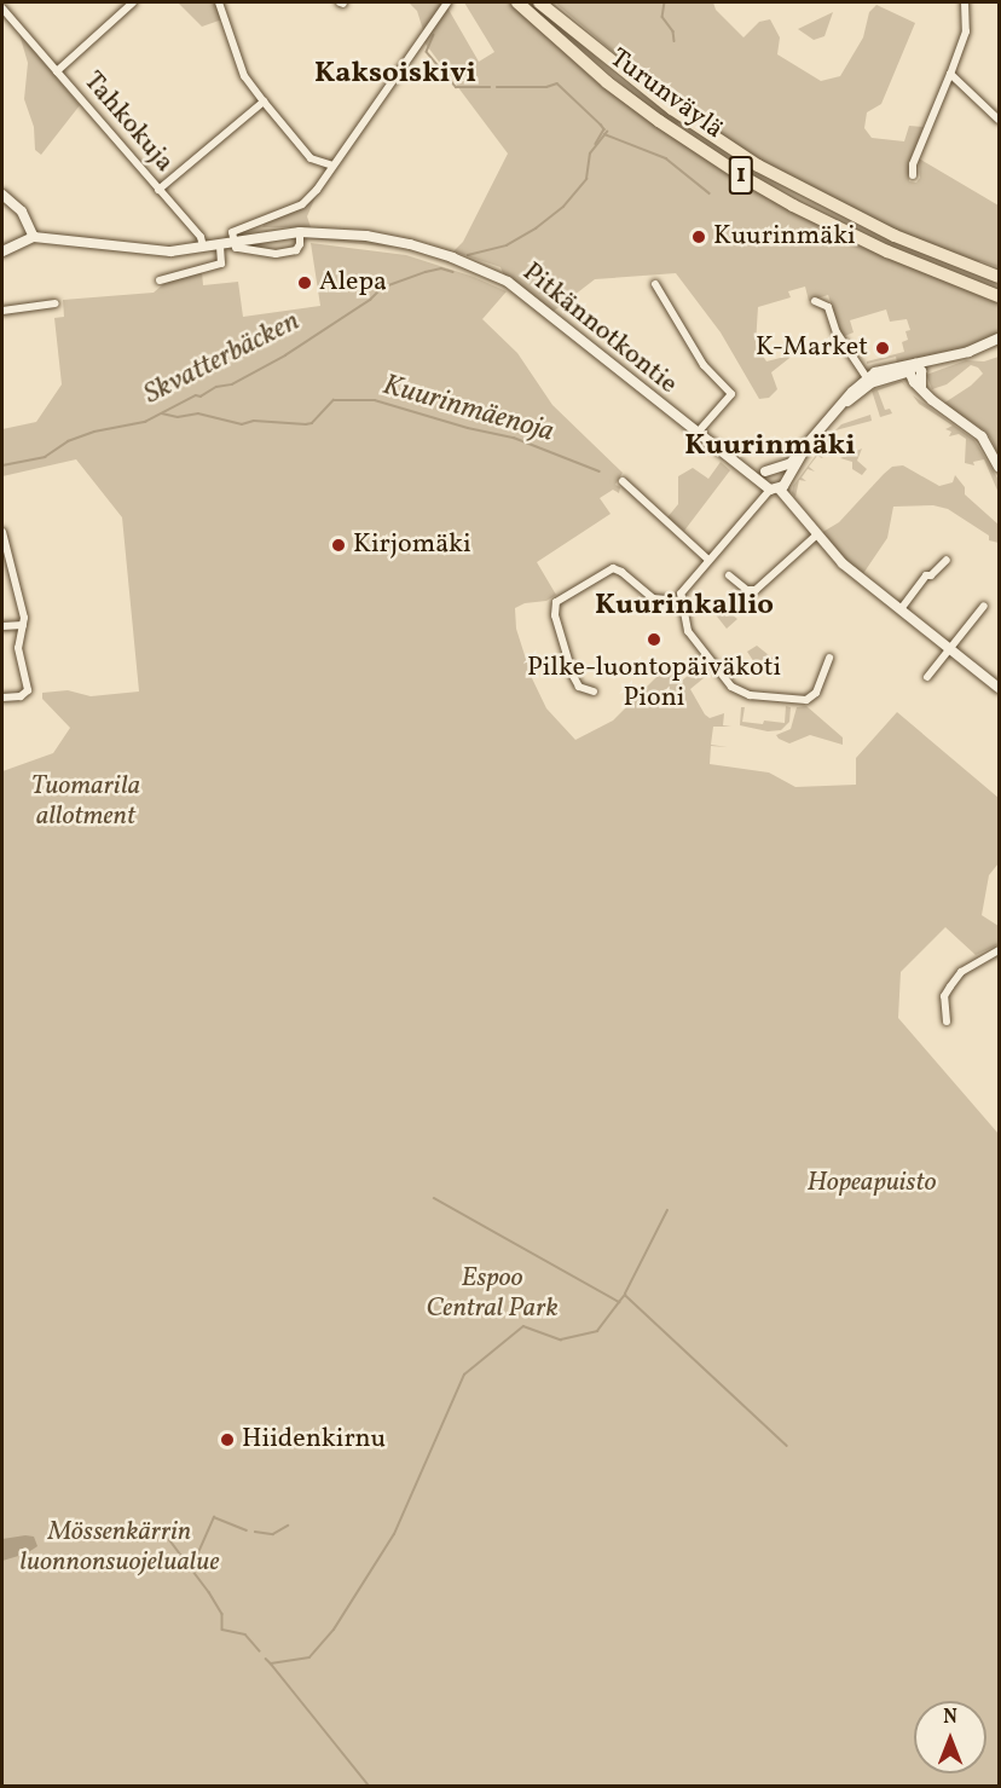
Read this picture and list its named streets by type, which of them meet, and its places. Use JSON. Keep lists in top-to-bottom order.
{
  "streets": {
    "highway": ["Turunväylä", "1"],
    "street": ["Tahkokuja", "Pitkännotkontie"]
  },
  "crossings": [
    ["Tahkokuja", "Pitkännotkontie"]
  ],
  "districts": ["Kaksoiskivi", "Kuurinmäki", "Kuurinkallio"],
  "water": ["Skvatterbäcken", "Kuurinmäenoja"],
  "parks": [
    "Tuomarila allotment",
    "Hopeapuisto",
    "Espoo Central Park",
    "Mössenkärrin luonnonsuojelualue"
  ],
  "places": [
    "Kuurinmäki",
    "Alepa",
    "K-Market",
    "Kirjomäki",
    "Pilke-luontopäiväkoti Pioni",
    "Hiidenkirnu"
  ],
  "north": "top"
}
